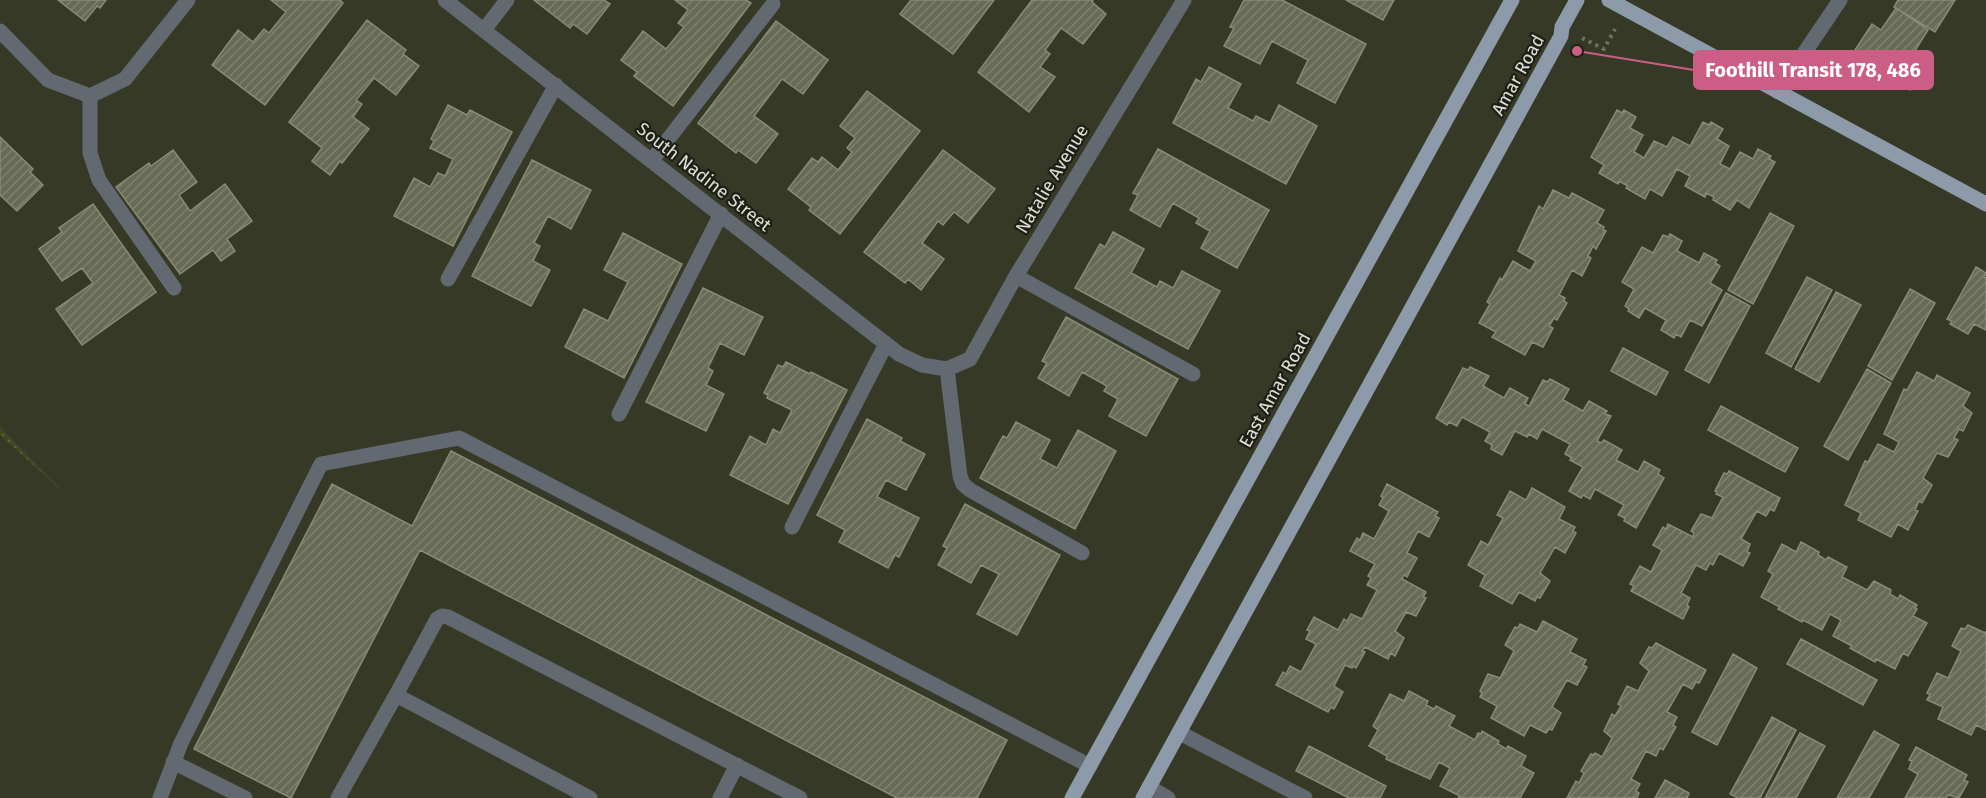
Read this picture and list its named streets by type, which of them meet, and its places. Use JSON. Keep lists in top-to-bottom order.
{
  "streets": {
    "main road": ["Amar Road", "East Amar Road"],
    "street": ["South Nadine Street", "Natalie Avenue"]
  },
  "crossings": [
    ["South Nadine Street", "Natalie Avenue"]
  ],
  "places": ["Foothill Transit 178, 486"]
}
